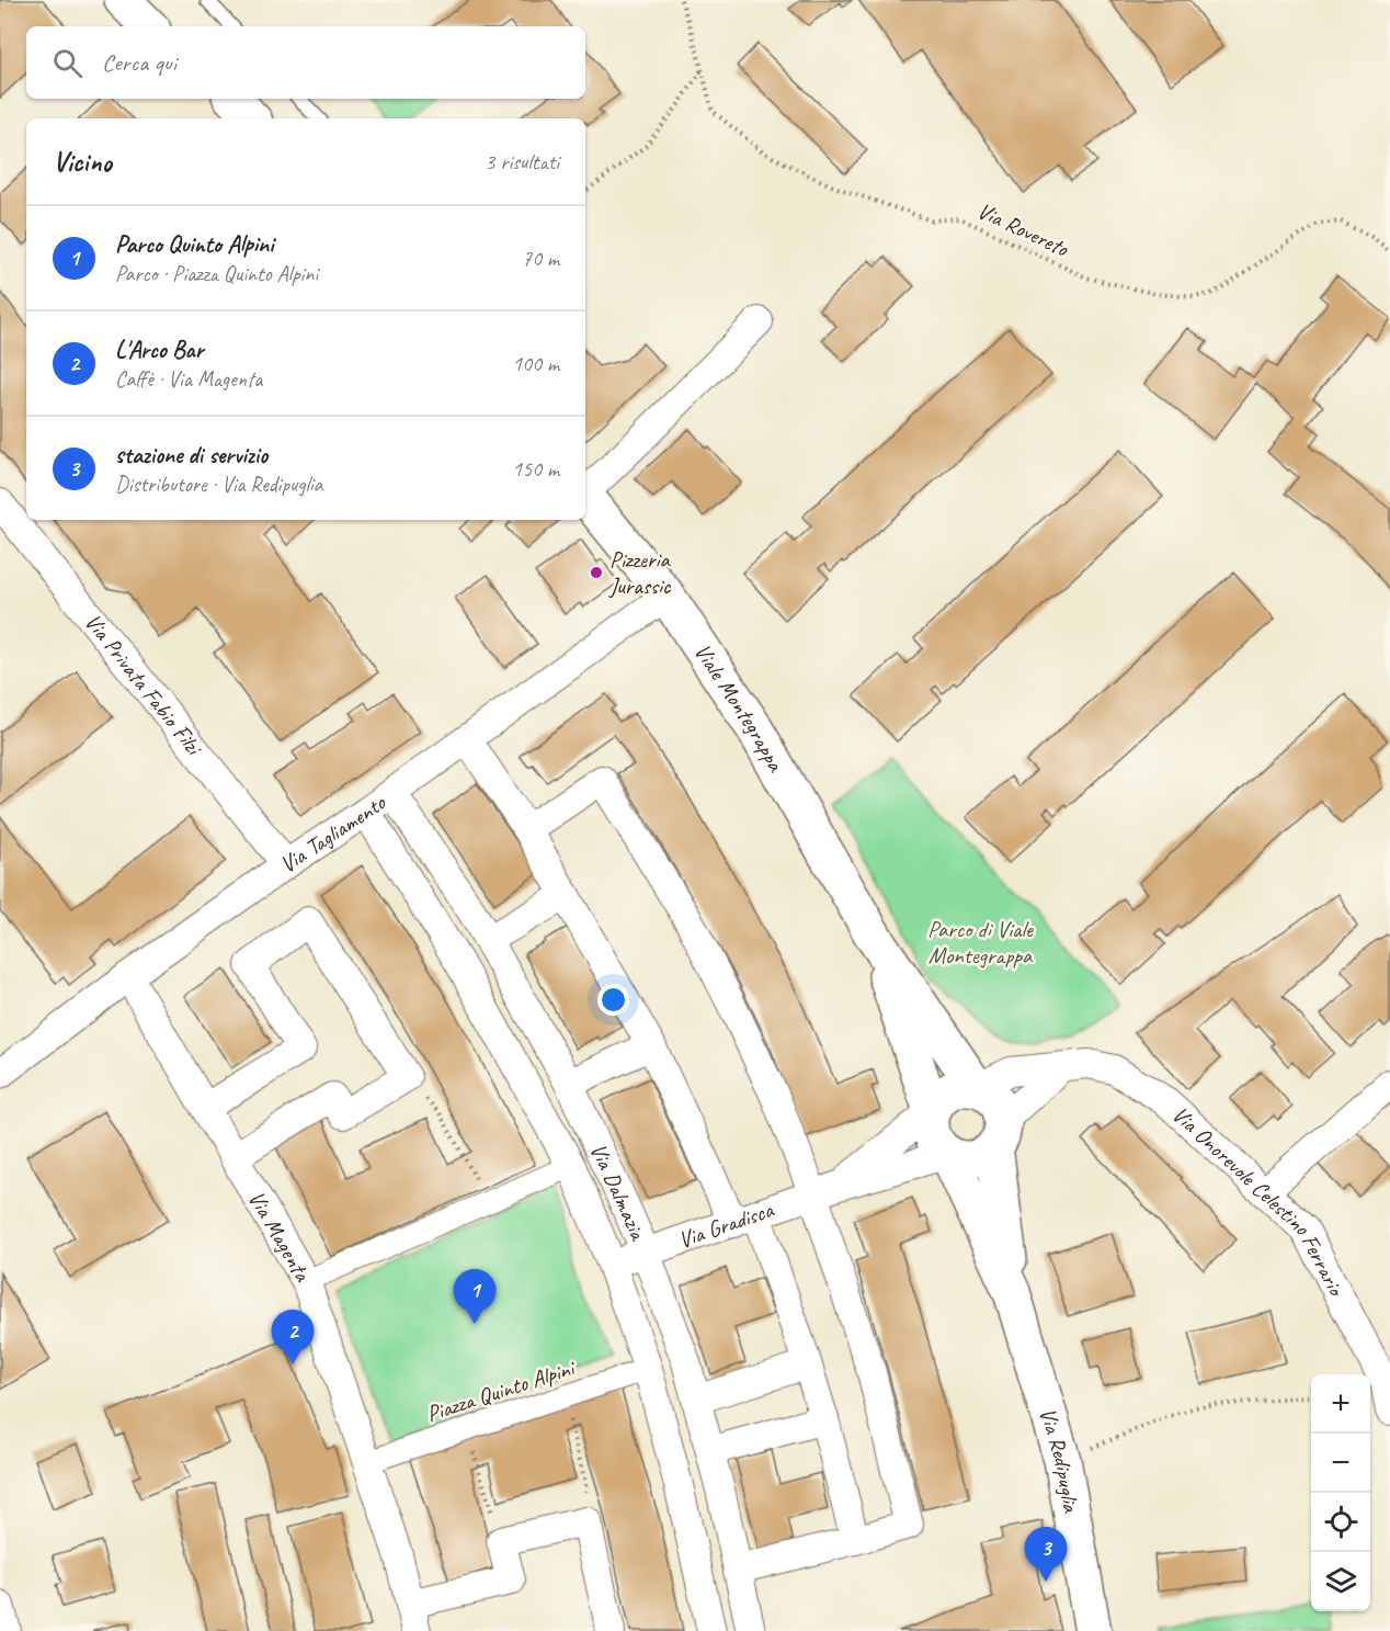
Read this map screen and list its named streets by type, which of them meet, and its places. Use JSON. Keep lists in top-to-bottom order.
{
  "streets": {
    "main road": ["Viale Montegrappa", "Via Redipuglia"],
    "street": [
      "Via Privata Fabio Filzi",
      "Via Tagliamento",
      "Via Dalmazia",
      "Via Onorevole Celestino Ferrario",
      "Via Gradisca",
      "Via Magenta",
      "Piazza Quinto Alpini"
    ],
    "path": ["Via Rovereto"]
  },
  "crossings": [
    ["Via Privata Fabio Filzi", "Via Tagliamento"],
    ["Viale Montegrappa", "Via Tagliamento"],
    ["Viale Montegrappa", "Via Onorevole Celestino Ferrario"],
    ["Viale Montegrappa", "Via Gradisca"],
    ["Viale Montegrappa", "Via Redipuglia"],
    ["Via Tagliamento", "Via Dalmazia"],
    ["Via Tagliamento", "Via Magenta"],
    ["Via Dalmazia", "Via Gradisca"],
    ["Via Dalmazia", "Piazza Quinto Alpini"],
    ["Via Onorevole Celestino Ferrario", "Via Gradisca"],
    ["Via Onorevole Celestino Ferrario", "Via Redipuglia"],
    ["Via Gradisca", "Via Redipuglia"],
    ["Via Magenta", "Piazza Quinto Alpini"]
  ],
  "parks": ["Parco di Viale Montegrappa"],
  "places": ["Pizzeria Jurassic"],
  "page": {
    "search": "Cerca qui",
    "heading": ["Vicino", "3 risultati"],
    "list": [
      {
        "mark": "1",
        "name": "Parco Quinto Alpini",
        "note": "Parco · Piazza Quinto Alpini",
        "value": "70 m"
      },
      {
        "mark": "2",
        "name": "L'Arco Bar",
        "note": "Caffè · Via Magenta",
        "value": "100 m"
      },
      {
        "mark": "3",
        "name": "stazione di servizio",
        "note": "Distributore · Via Redipuglia",
        "value": "150 m"
      }
    ],
    "pins": ["1", "2", "3"],
    "map_buttons": ["+", "−"]
  }
}
